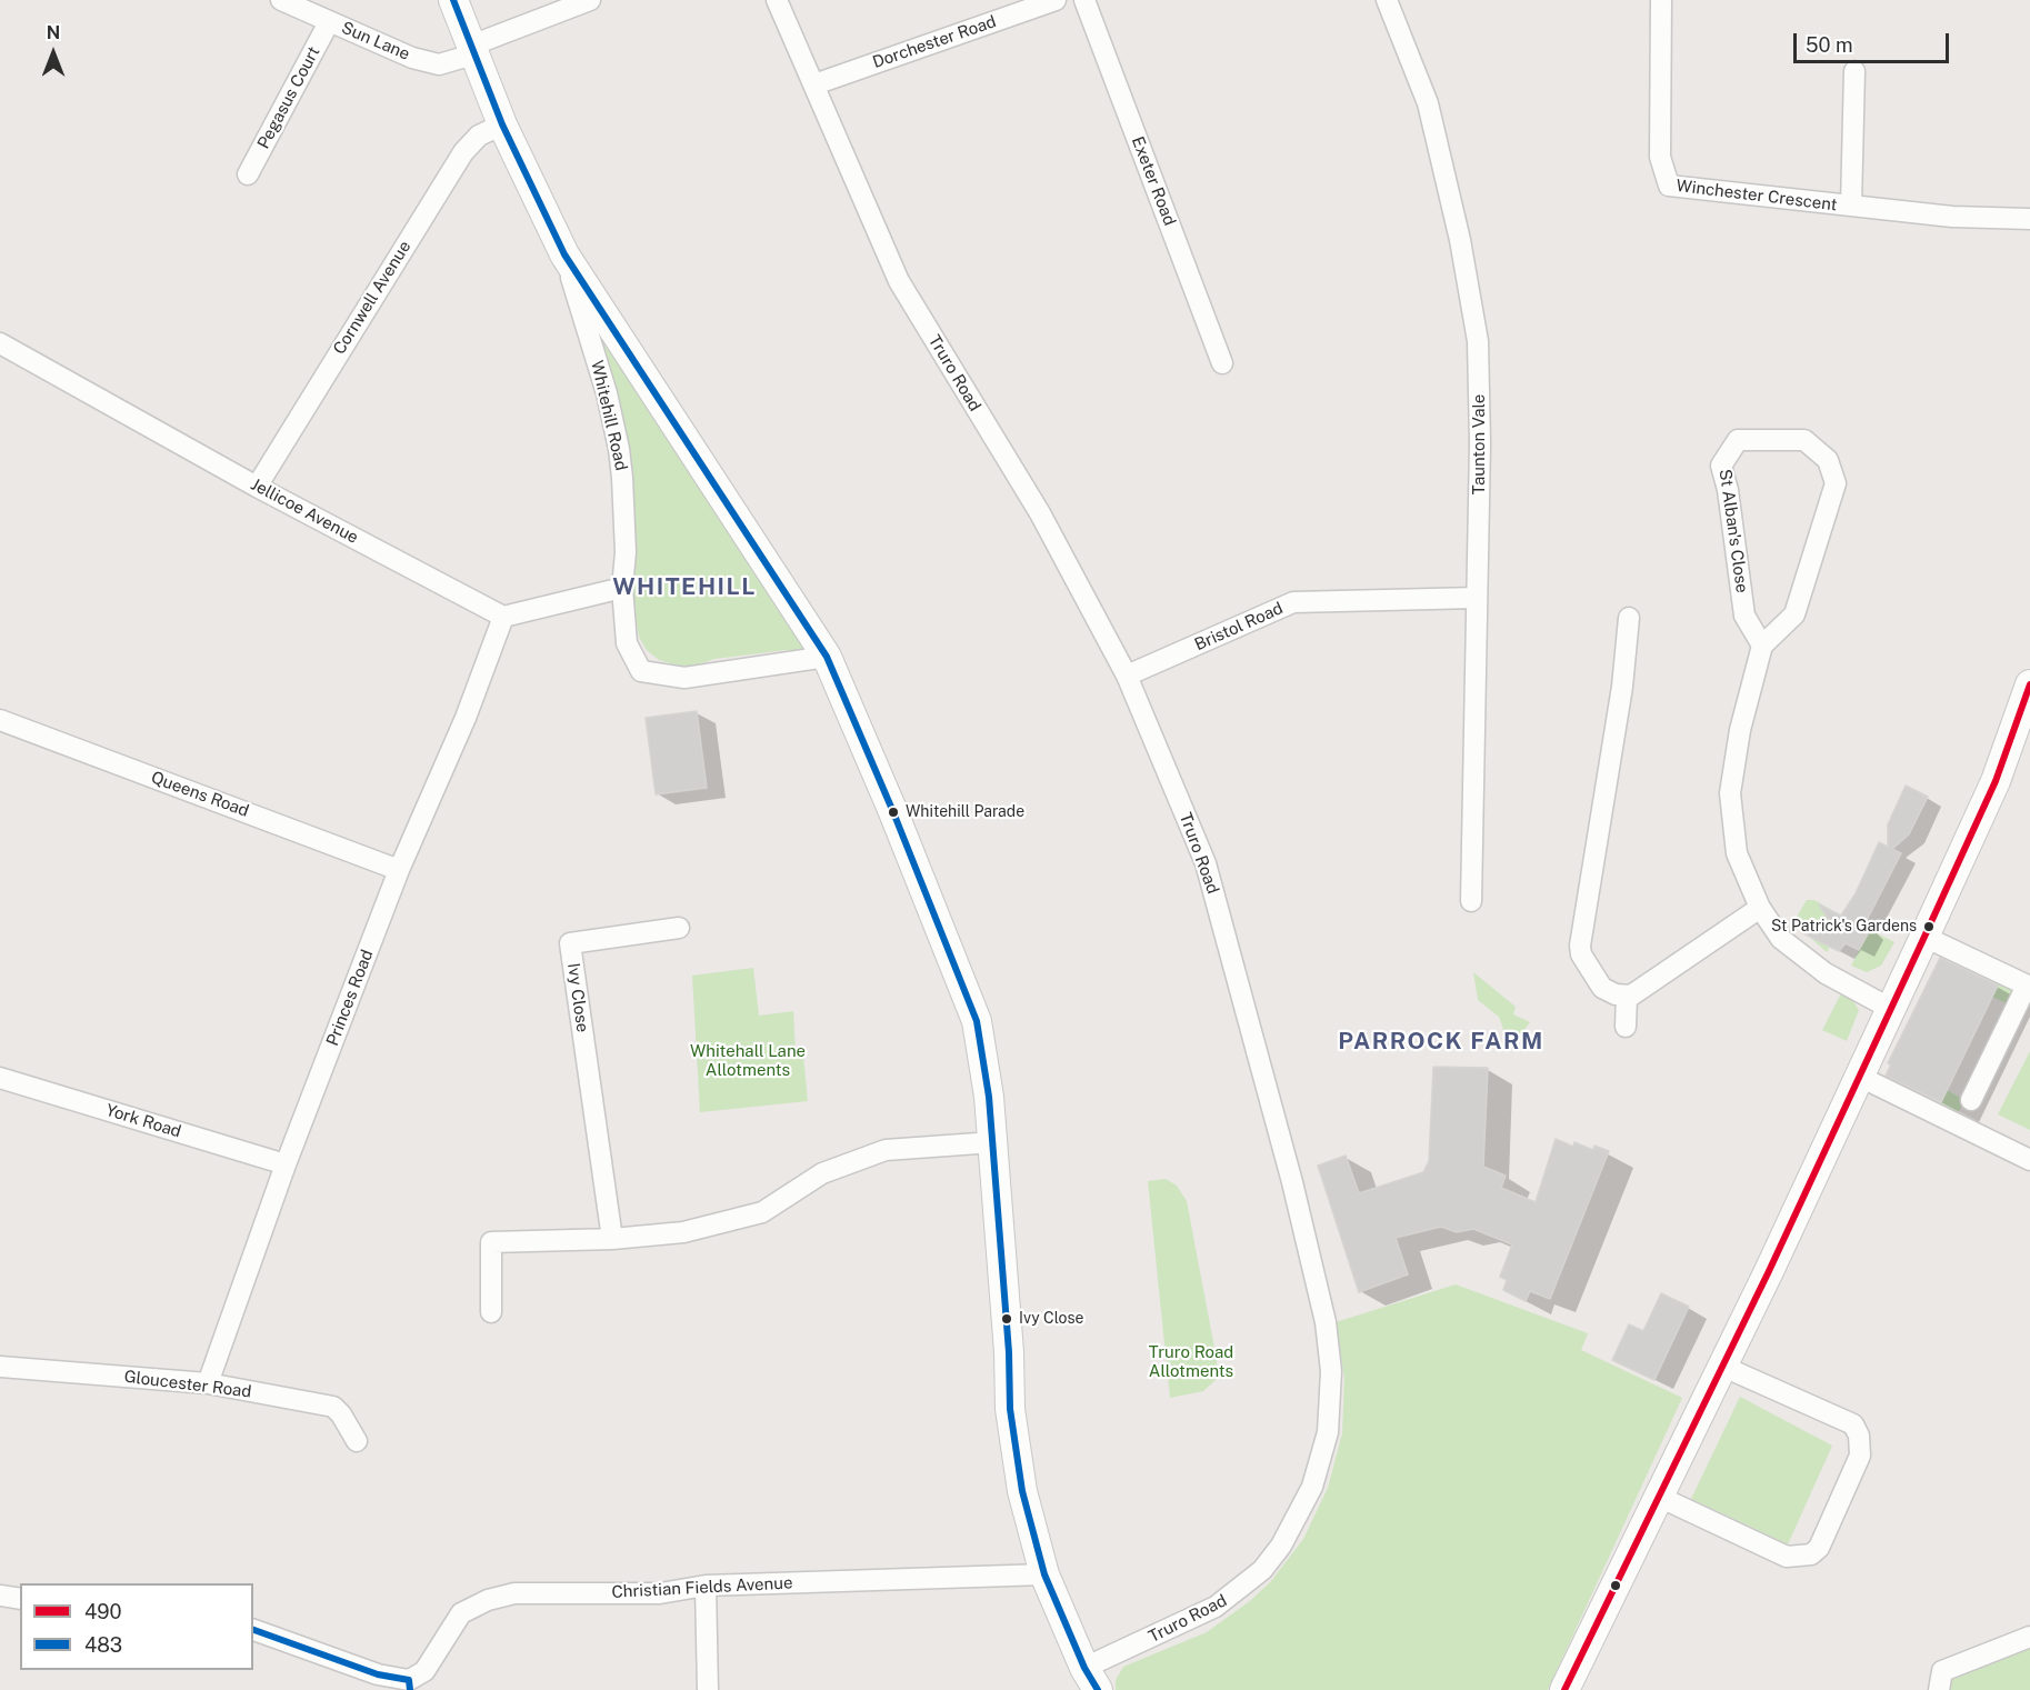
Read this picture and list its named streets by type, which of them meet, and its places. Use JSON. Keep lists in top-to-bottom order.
{
  "streets": {
    "street": [
      "Sun Lane",
      "Dorchester Road",
      "Pegasus Court",
      "Exeter Road",
      "Winchester Crescent",
      "Cornwell Avenue",
      "Truro Road",
      "Whitehill Road",
      "Taunton Vale",
      "Jellicoe Avenue",
      "St Alban's Close",
      "Bristol Road",
      "Queens Road",
      "Princes Road",
      "Ivy Close",
      "York Road",
      "Gloucester Road",
      "Christian Fields Avenue"
    ]
  },
  "crossings": [
    ["Sun Lane", "Pegasus Court"],
    ["Dorchester Road", "Truro Road"],
    ["Cornwell Avenue", "Jellicoe Avenue"],
    ["Truro Road", "Bristol Road"],
    ["Taunton Vale", "Bristol Road"],
    ["Jellicoe Avenue", "Princes Road"],
    ["Queens Road", "Princes Road"],
    ["Princes Road", "York Road"],
    ["Princes Road", "Gloucester Road"]
  ],
  "districts": ["WHITEHILL", "PARROCK FARM"],
  "parks": ["Whitehall Lane Allotments", "Truro Road Allotments"],
  "places": ["Whitehill Parade", "St Patrick's Gardens", "Ivy Close"],
  "lines": ["transit line 483", "transit line 490"],
  "legend": ["490", "483"],
  "scale_bar": "50 m",
  "north": "top"
}
